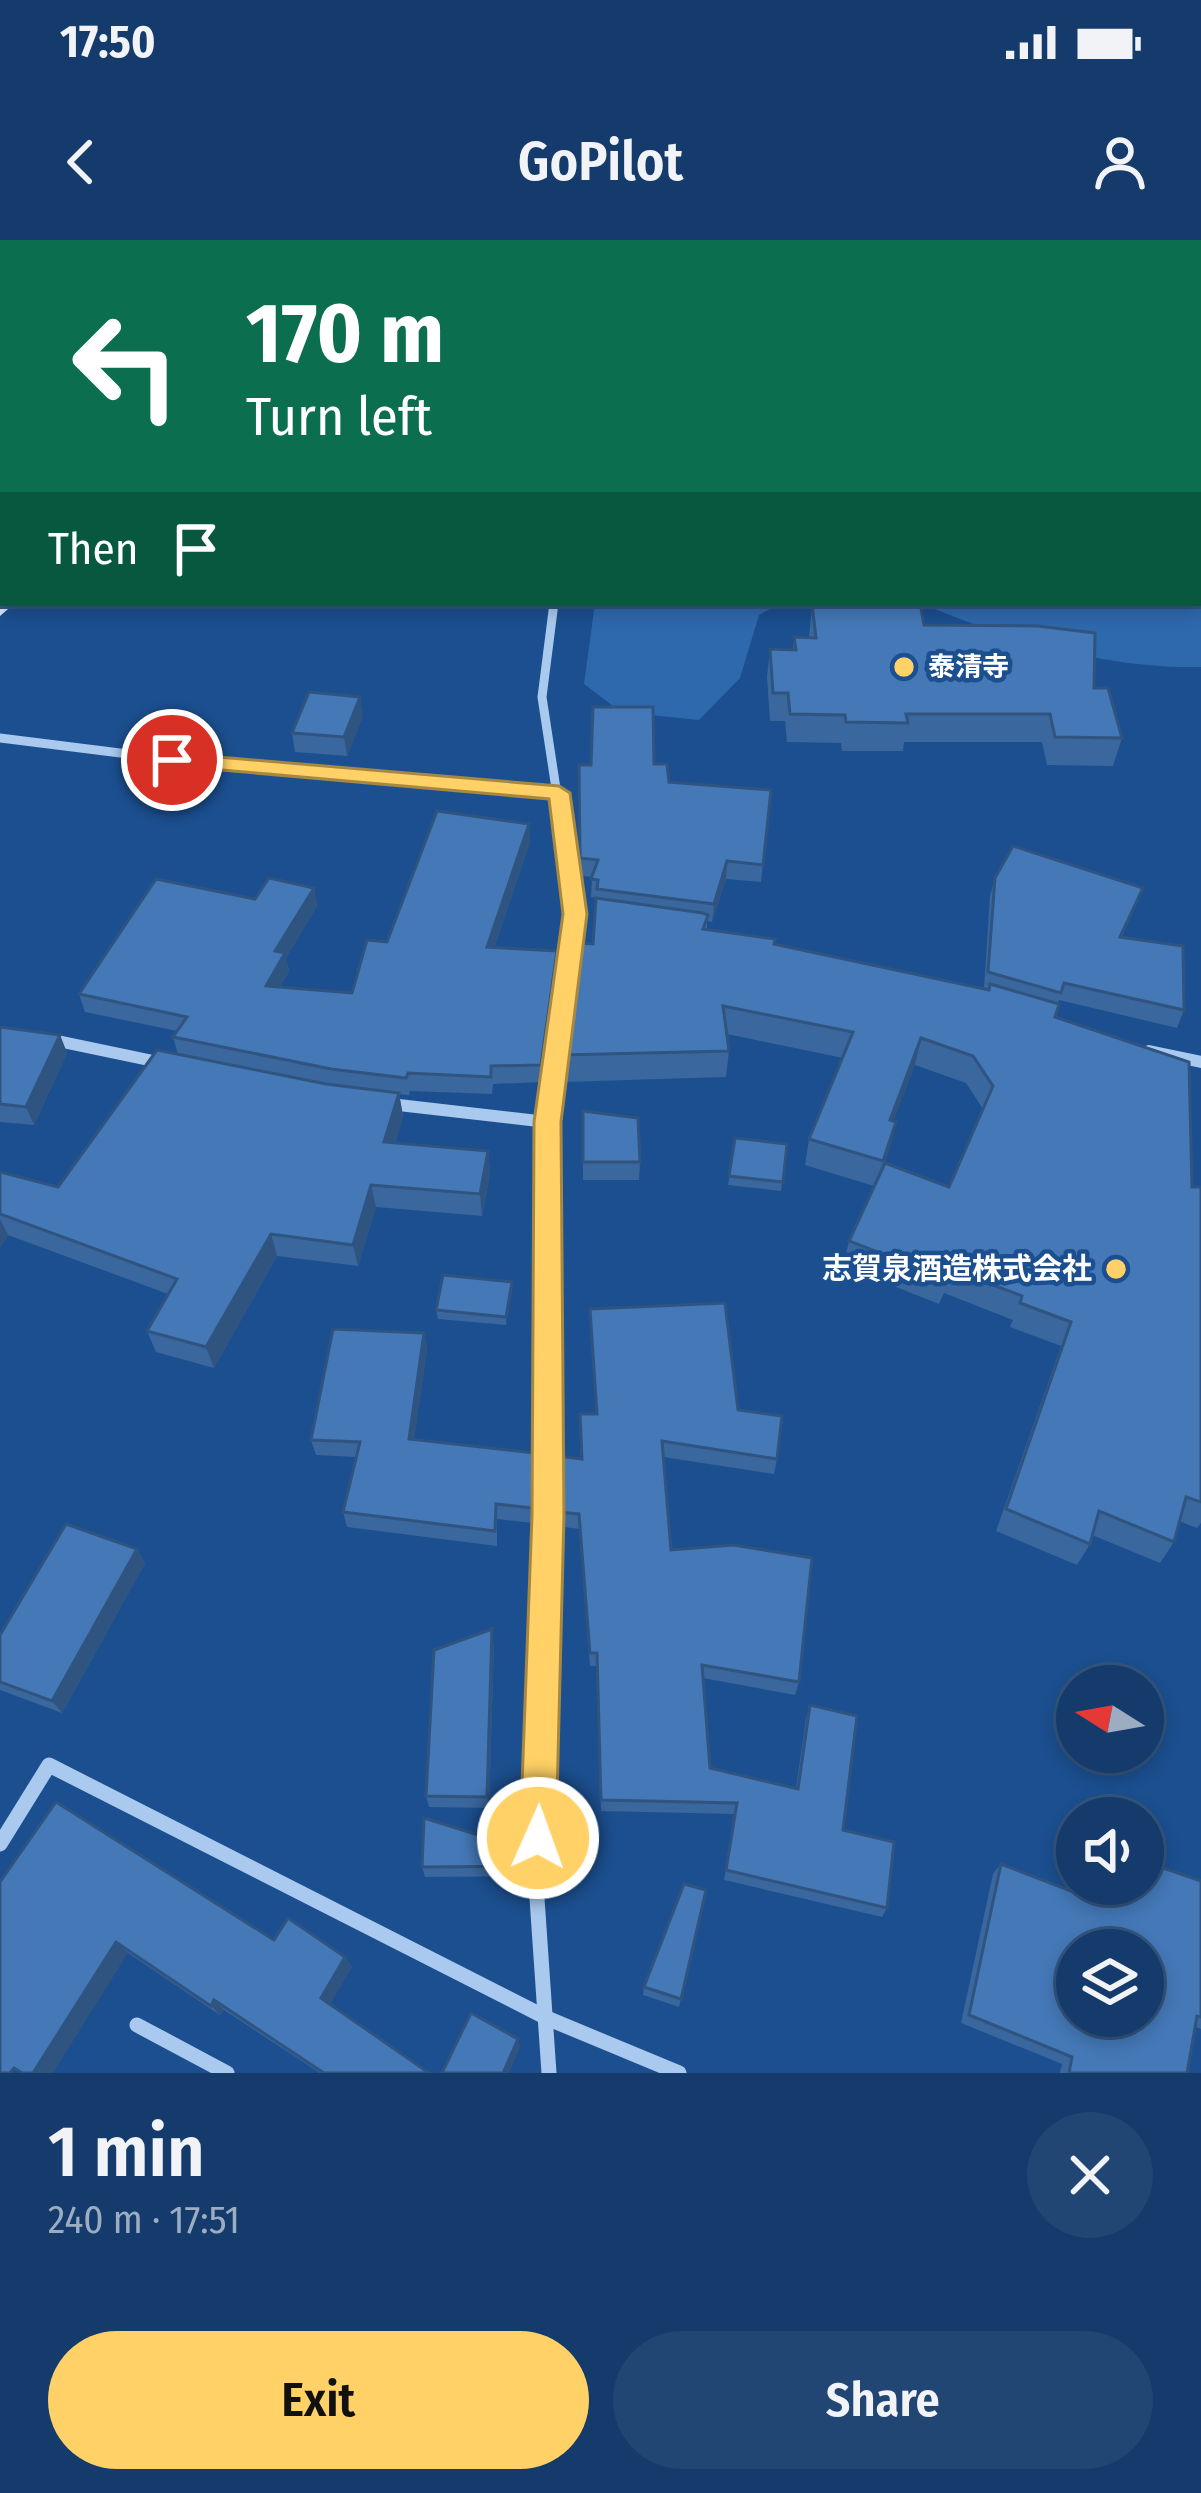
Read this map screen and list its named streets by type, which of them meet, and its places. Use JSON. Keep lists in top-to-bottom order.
{
  "places": ["泰清寺", "志賀泉酒造株式会社"],
  "north": "left",
  "page": {
    "status": "17:50",
    "header": "GoPilot",
    "turn": ["170 m", "Turn left"],
    "then": "Then",
    "heading": ["1 min", "240 m · 17:51"],
    "buttons": ["Exit", "Share"]
  }
}
